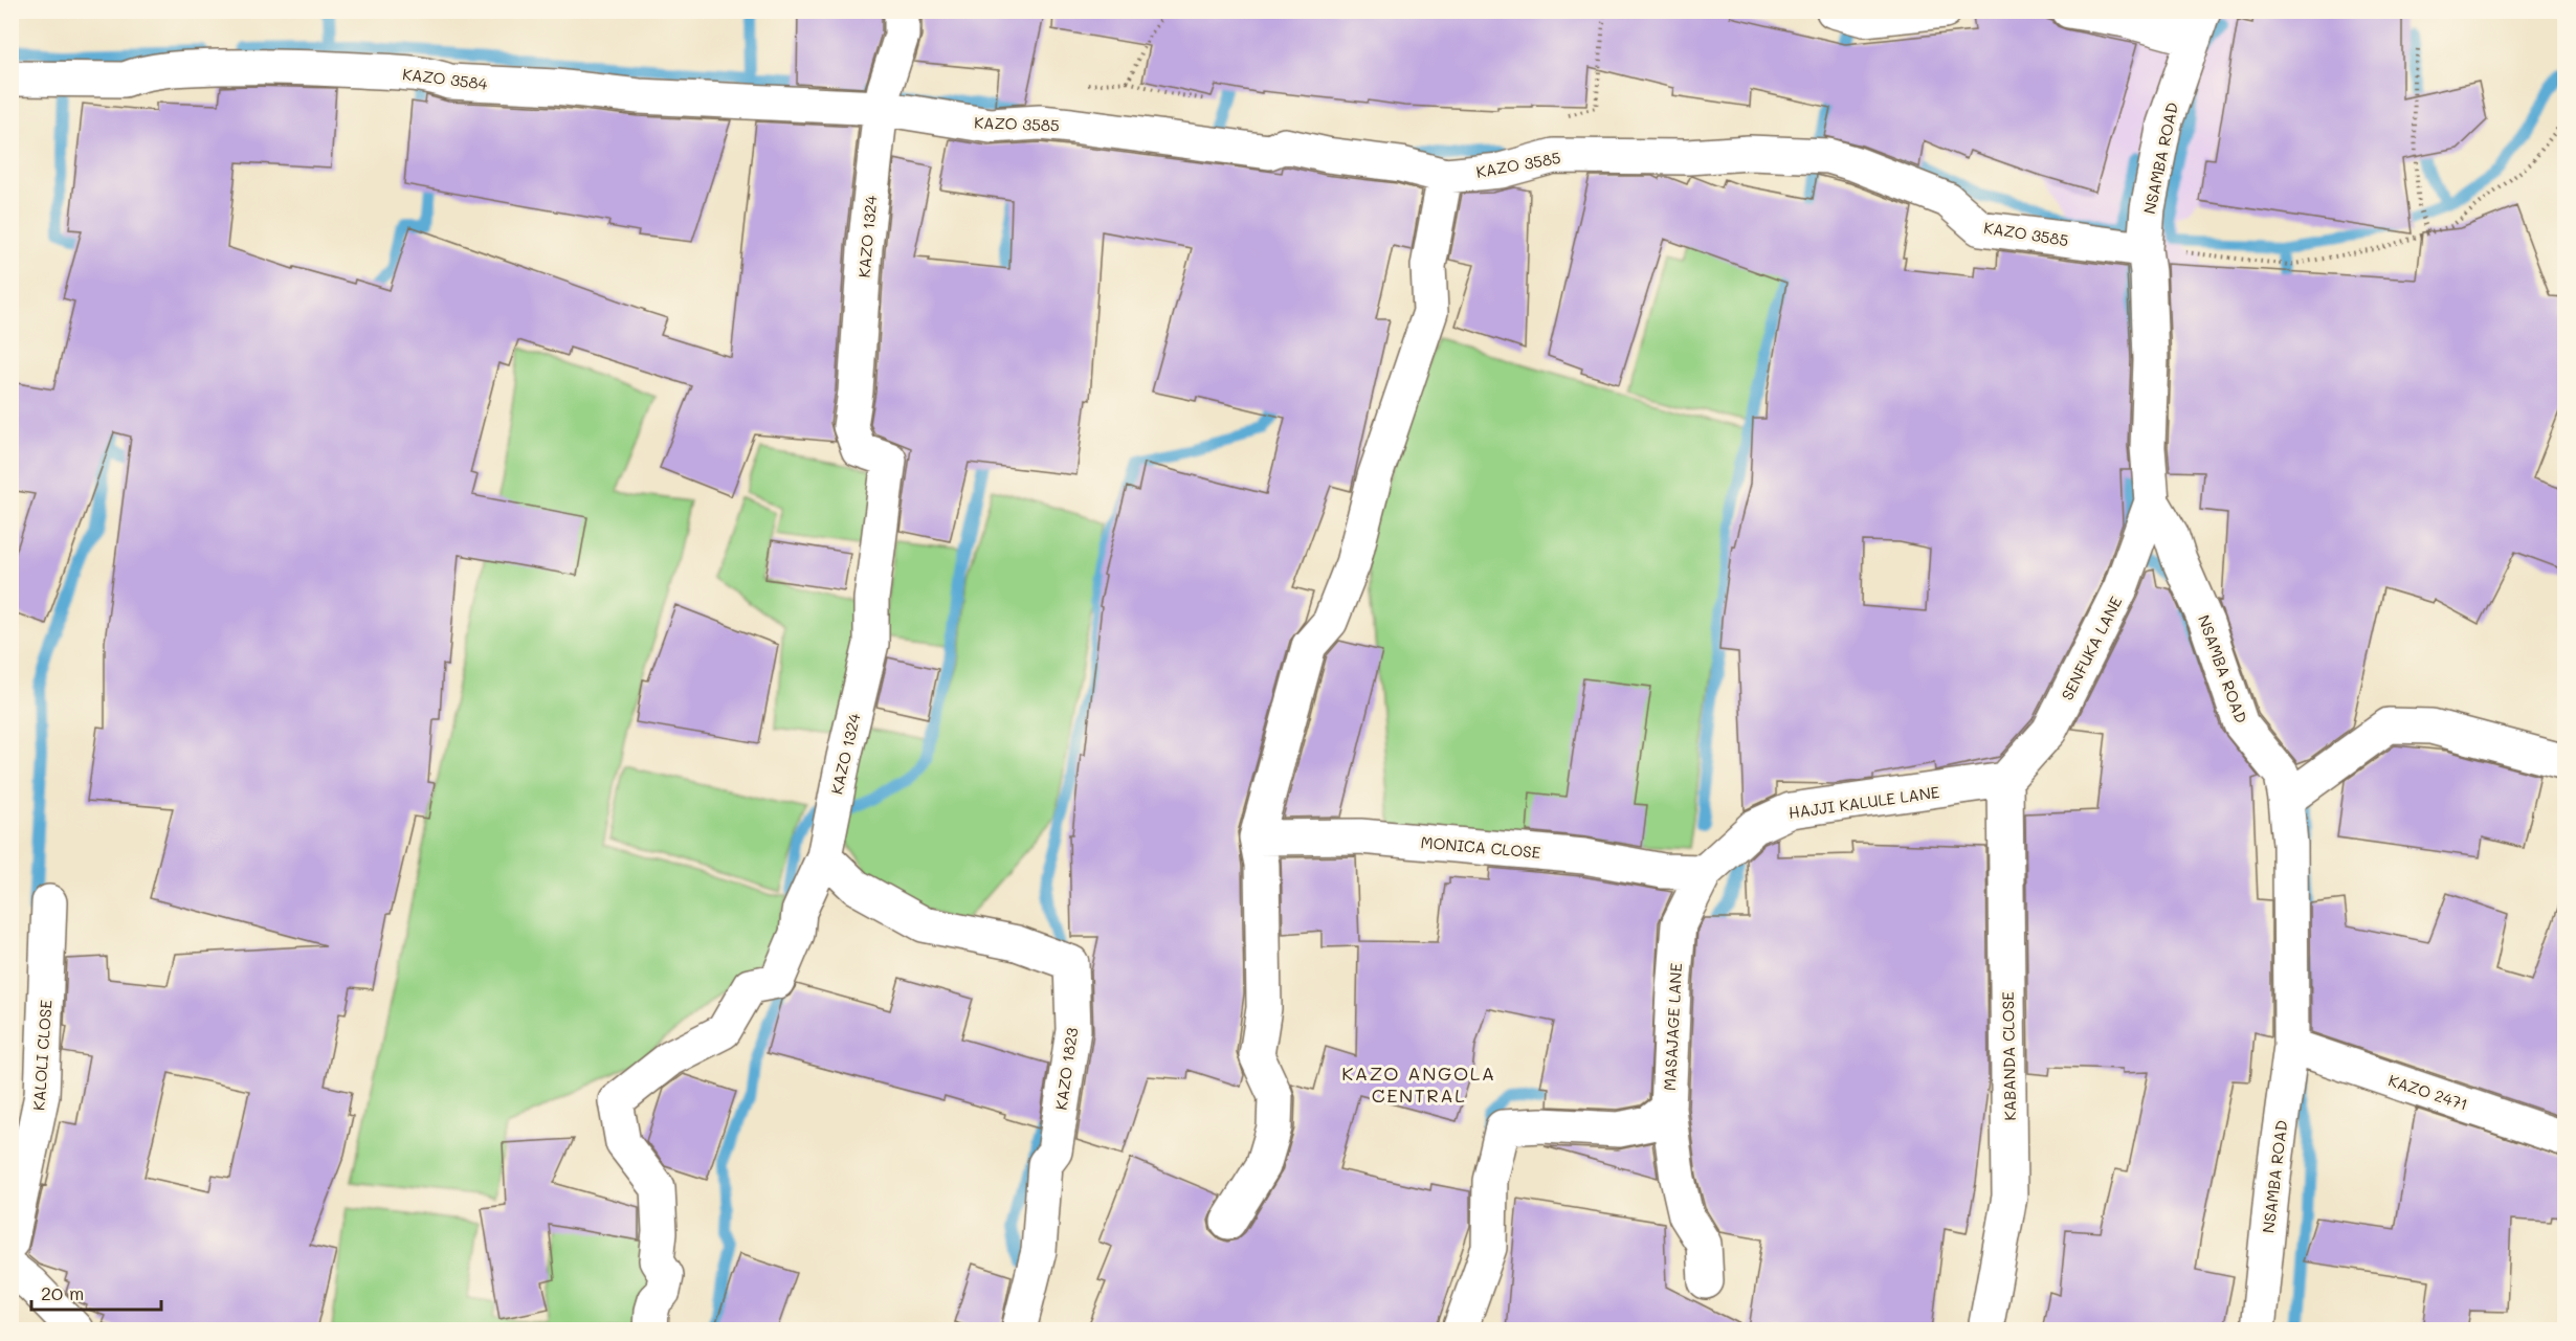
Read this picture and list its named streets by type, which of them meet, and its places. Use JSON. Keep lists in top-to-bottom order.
{
  "streets": {
    "street": [
      "KAZO 3584",
      "KAZO 3585",
      "NSAMBA ROAD",
      "KAZO 1324",
      "SENFUKA LANE",
      "HAJJI KALULE LANE",
      "MONICA CLOSE",
      "MASAJAGE LANE",
      "KALOLI CLOSE",
      "KABANDA CLOSE",
      "KAZO 1823",
      "KAZO 2471"
    ]
  },
  "crossings": [
    ["KAZO 3584", "KAZO 3585"],
    ["KAZO 3584", "KAZO 1324"],
    ["KAZO 3585", "NSAMBA ROAD"],
    ["KAZO 3585", "KAZO 1324"],
    ["NSAMBA ROAD", "SENFUKA LANE"],
    ["NSAMBA ROAD", "KAZO 2471"],
    ["KAZO 1324", "KAZO 1823"],
    ["SENFUKA LANE", "HAJJI KALULE LANE"],
    ["SENFUKA LANE", "KABANDA CLOSE"],
    ["HAJJI KALULE LANE", "MONICA CLOSE"],
    ["HAJJI KALULE LANE", "MASAJAGE LANE"],
    ["HAJJI KALULE LANE", "KABANDA CLOSE"],
    ["MONICA CLOSE", "MASAJAGE LANE"]
  ],
  "districts": ["KAZO ANGOLA CENTRAL"],
  "scale_bar": "20 m"
}
